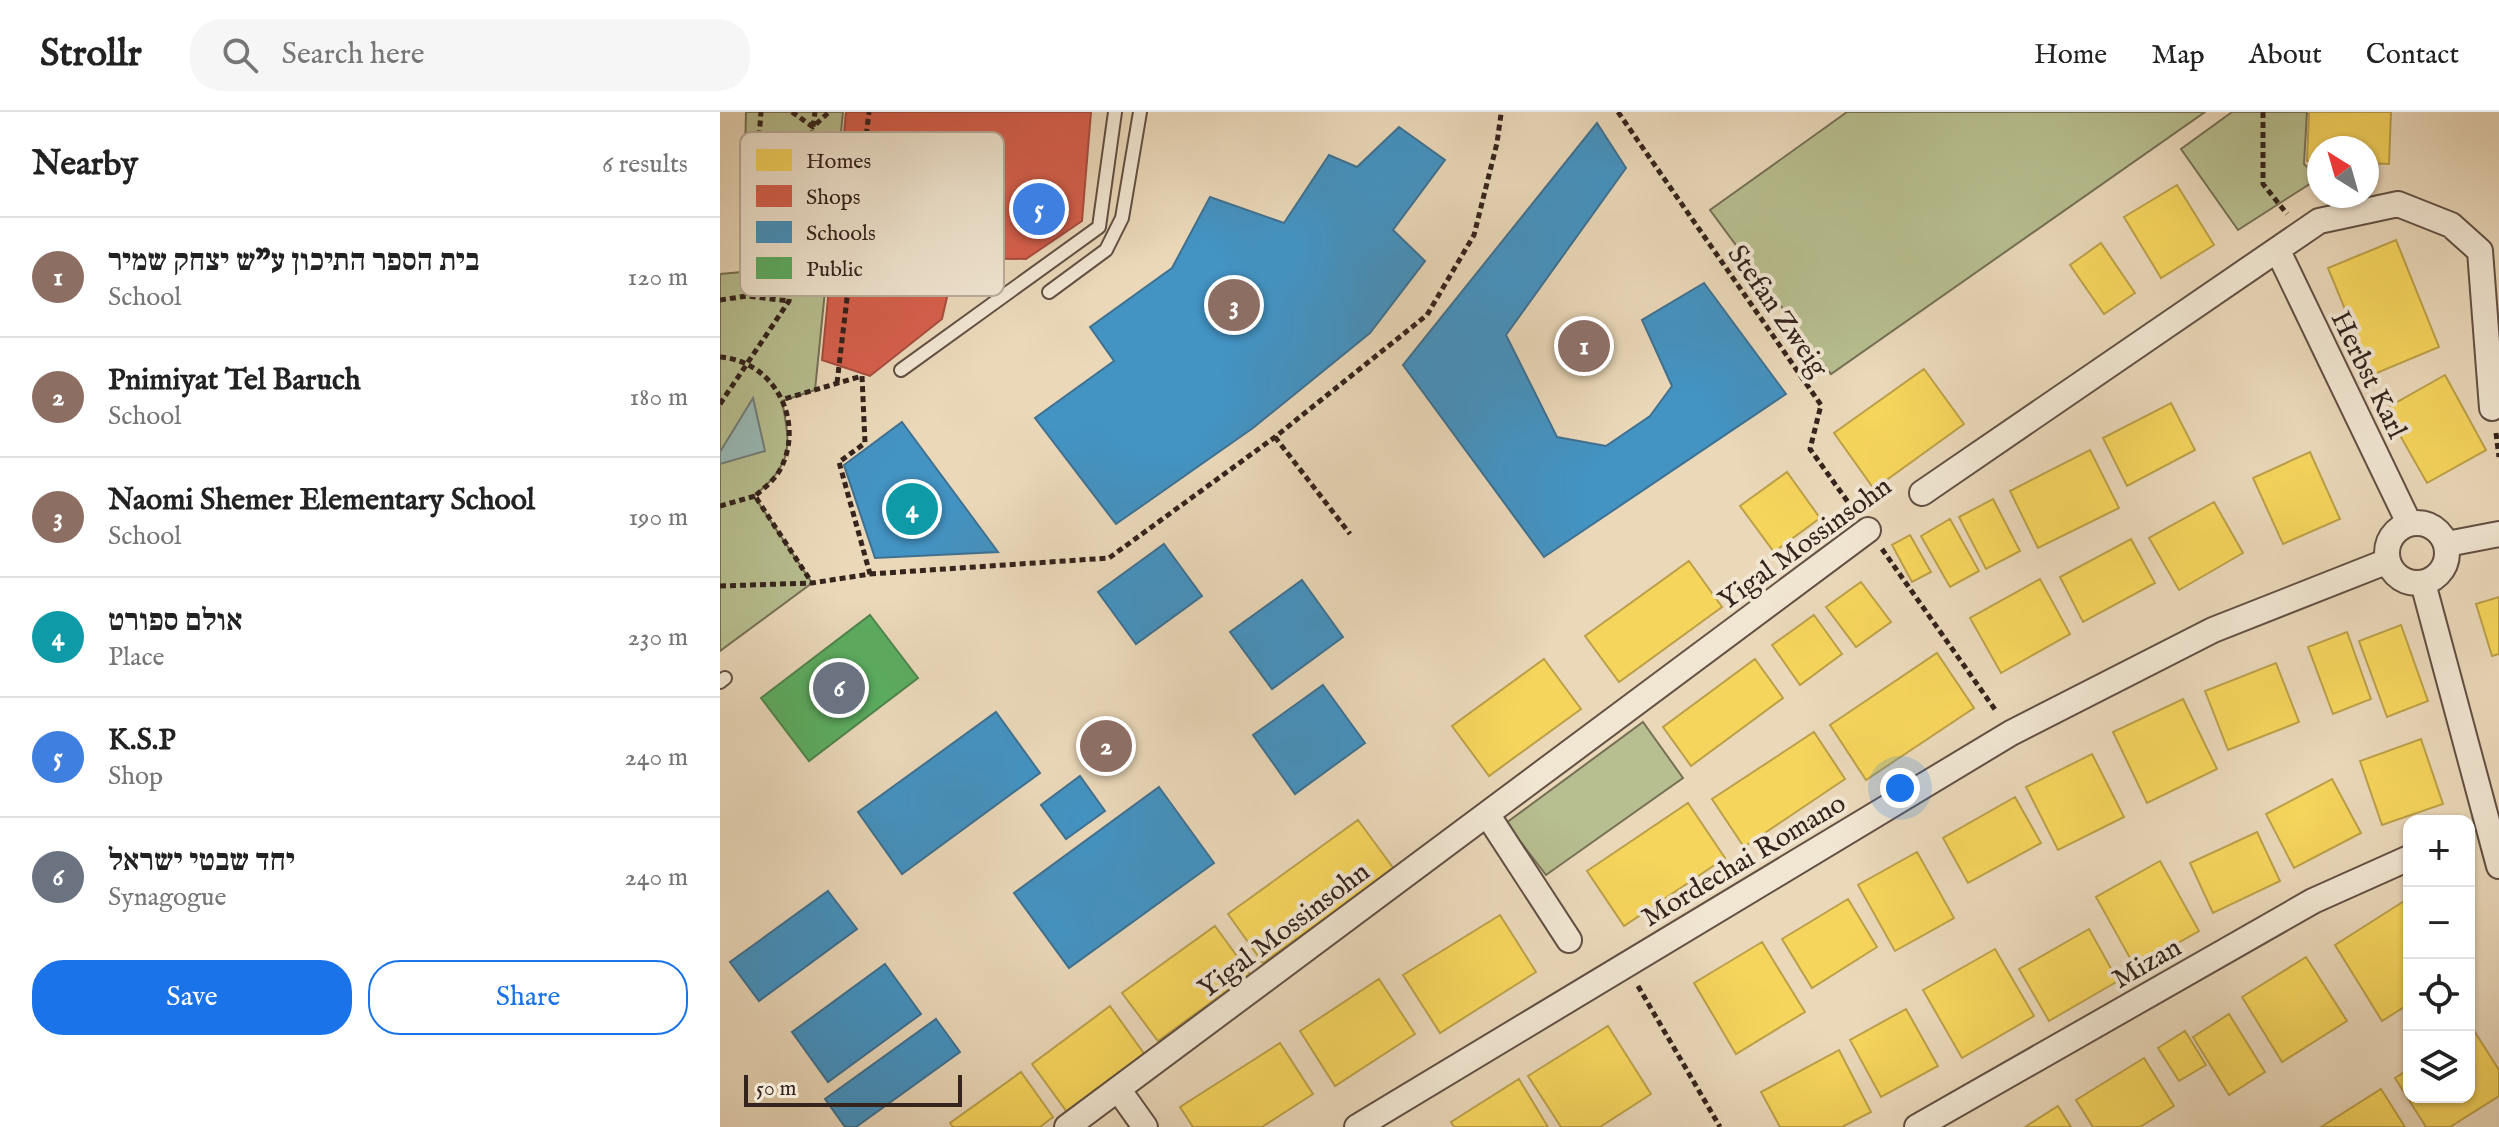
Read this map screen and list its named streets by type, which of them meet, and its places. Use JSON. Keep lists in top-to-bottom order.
{
  "streets": {
    "street": [
      "Herbst Karl",
      "Yigal Mossinsohn",
      "Mordechai Romano",
      "Mizan"
    ],
    "path": ["Stefan Zweig"]
  },
  "crossings": [
    ["Stefan Zweig", "Yigal Mossinsohn"],
    ["Stefan Zweig", "Mordechai Romano"],
    ["Herbst Karl", "Yigal Mossinsohn"],
    ["Herbst Karl", "Mordechai Romano"]
  ],
  "legend": [
    "Homes",
    "Shops",
    "Schools",
    "Public"
  ],
  "scale_bar": "50 m",
  "north": "top left",
  "page": {
    "header": "Strollr",
    "search": "Search here",
    "nav": [
      "Home",
      "Map",
      "About",
      "Contact"
    ],
    "heading": ["Nearby", "6 results"],
    "pins": [
      "5",
      "3",
      "1",
      "4",
      "6",
      "2"
    ],
    "list": [
      {
        "mark": "1",
        "name": "בית הספר התיכון ע\"ש יצחק שמיר",
        "note": "School",
        "value": "120 m"
      },
      {
        "mark": "2",
        "name": "Pnimiyat Tel Baruch",
        "note": "School",
        "value": "180 m"
      },
      {
        "mark": "3",
        "name": "Naomi Shemer Elementary School",
        "note": "School",
        "value": "190 m"
      },
      {
        "mark": "4",
        "name": "אולם ספורט",
        "note": "Place",
        "value": "230 m"
      },
      {
        "mark": "5",
        "name": "K.S.P",
        "note": "Shop",
        "value": "240 m"
      },
      {
        "mark": "6",
        "name": "יחד שבטי ישראל",
        "note": "Synagogue",
        "value": "240 m"
      }
    ],
    "map_buttons": ["+", "−"],
    "buttons": ["Save", "Share"],
    "scale": "50 m"
  }
}
